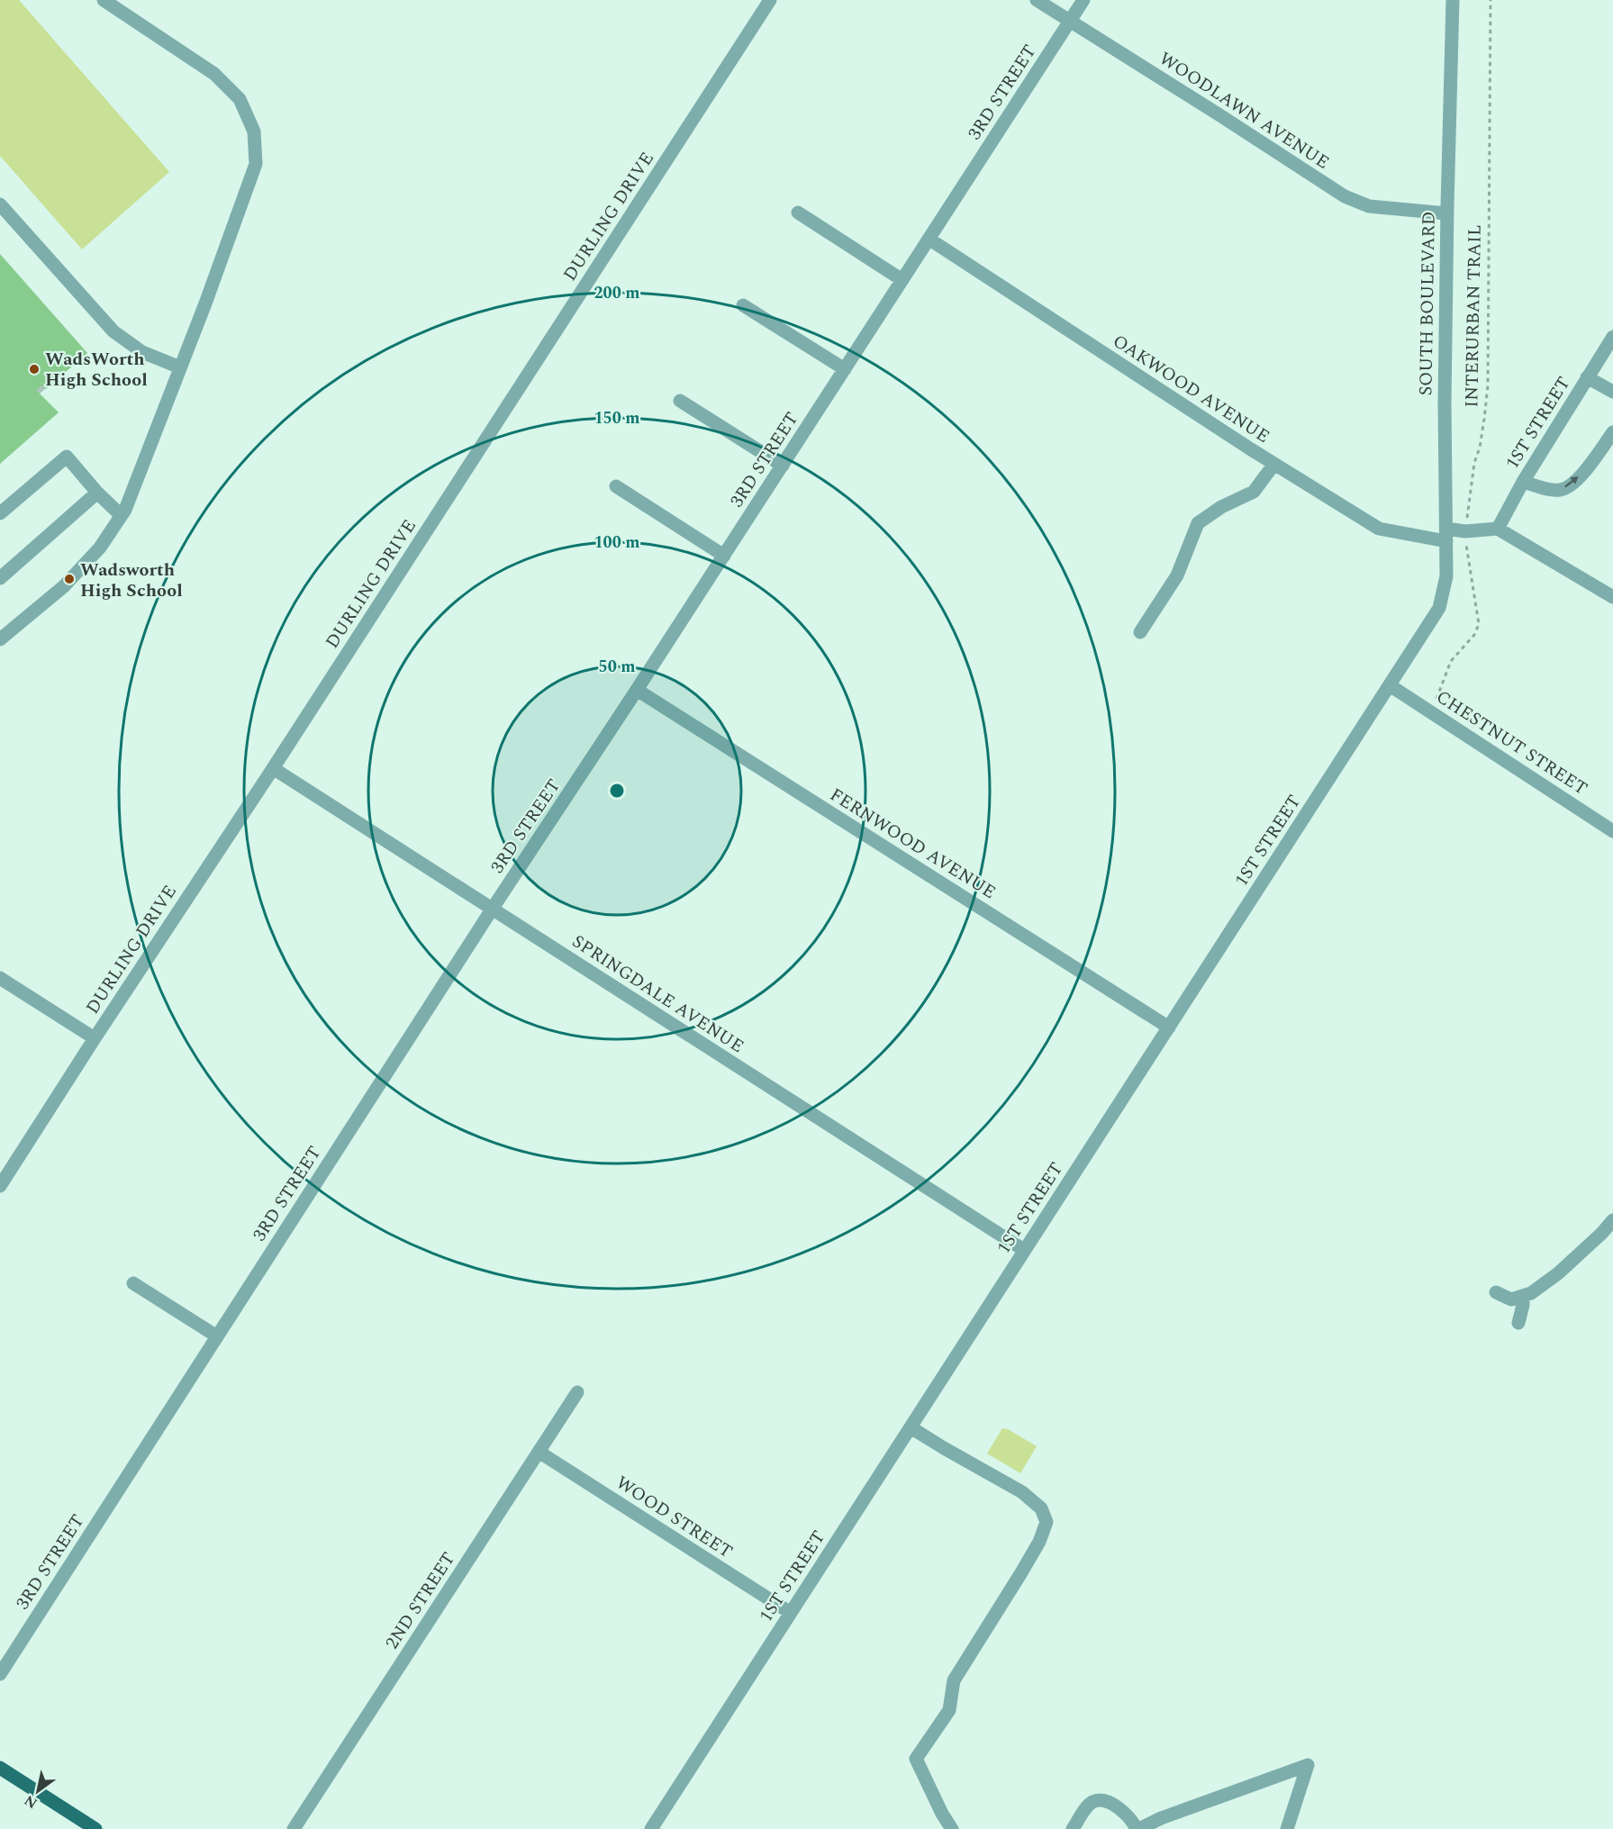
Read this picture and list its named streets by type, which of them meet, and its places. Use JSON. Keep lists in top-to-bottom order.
{
  "streets": {
    "street": [
      "3RD STREET",
      "WOODLAWN AVENUE",
      "DURLING DRIVE",
      "SOUTH BOULEVARD",
      "OAKWOOD AVENUE",
      "1ST STREET",
      "CHESTNUT STREET",
      "FERNWOOD AVENUE",
      "SPRINGDALE AVENUE",
      "WOOD STREET",
      "2ND STREET"
    ],
    "path": ["INTERURBAN TRAIL"]
  },
  "crossings": [
    ["3RD STREET", "WOODLAWN AVENUE"],
    ["3RD STREET", "OAKWOOD AVENUE"],
    ["3RD STREET", "FERNWOOD AVENUE"],
    ["3RD STREET", "SPRINGDALE AVENUE"],
    ["WOODLAWN AVENUE", "SOUTH BOULEVARD"],
    ["DURLING DRIVE", "SPRINGDALE AVENUE"],
    ["SOUTH BOULEVARD", "OAKWOOD AVENUE"],
    ["SOUTH BOULEVARD", "1ST STREET"],
    ["INTERURBAN TRAIL", "OAKWOOD AVENUE"],
    ["INTERURBAN TRAIL", "CHESTNUT STREET"],
    ["OAKWOOD AVENUE", "1ST STREET"],
    ["1ST STREET", "CHESTNUT STREET"],
    ["1ST STREET", "FERNWOOD AVENUE"],
    ["1ST STREET", "SPRINGDALE AVENUE"],
    ["1ST STREET", "WOOD STREET"],
    ["WOOD STREET", "2ND STREET"]
  ],
  "places": ["WadsWorth High School", "Wadsworth High School"],
  "north": "bottom left",
  "rings": [
    "200 m",
    "150 m",
    "100 m",
    "50 m"
  ]
}
